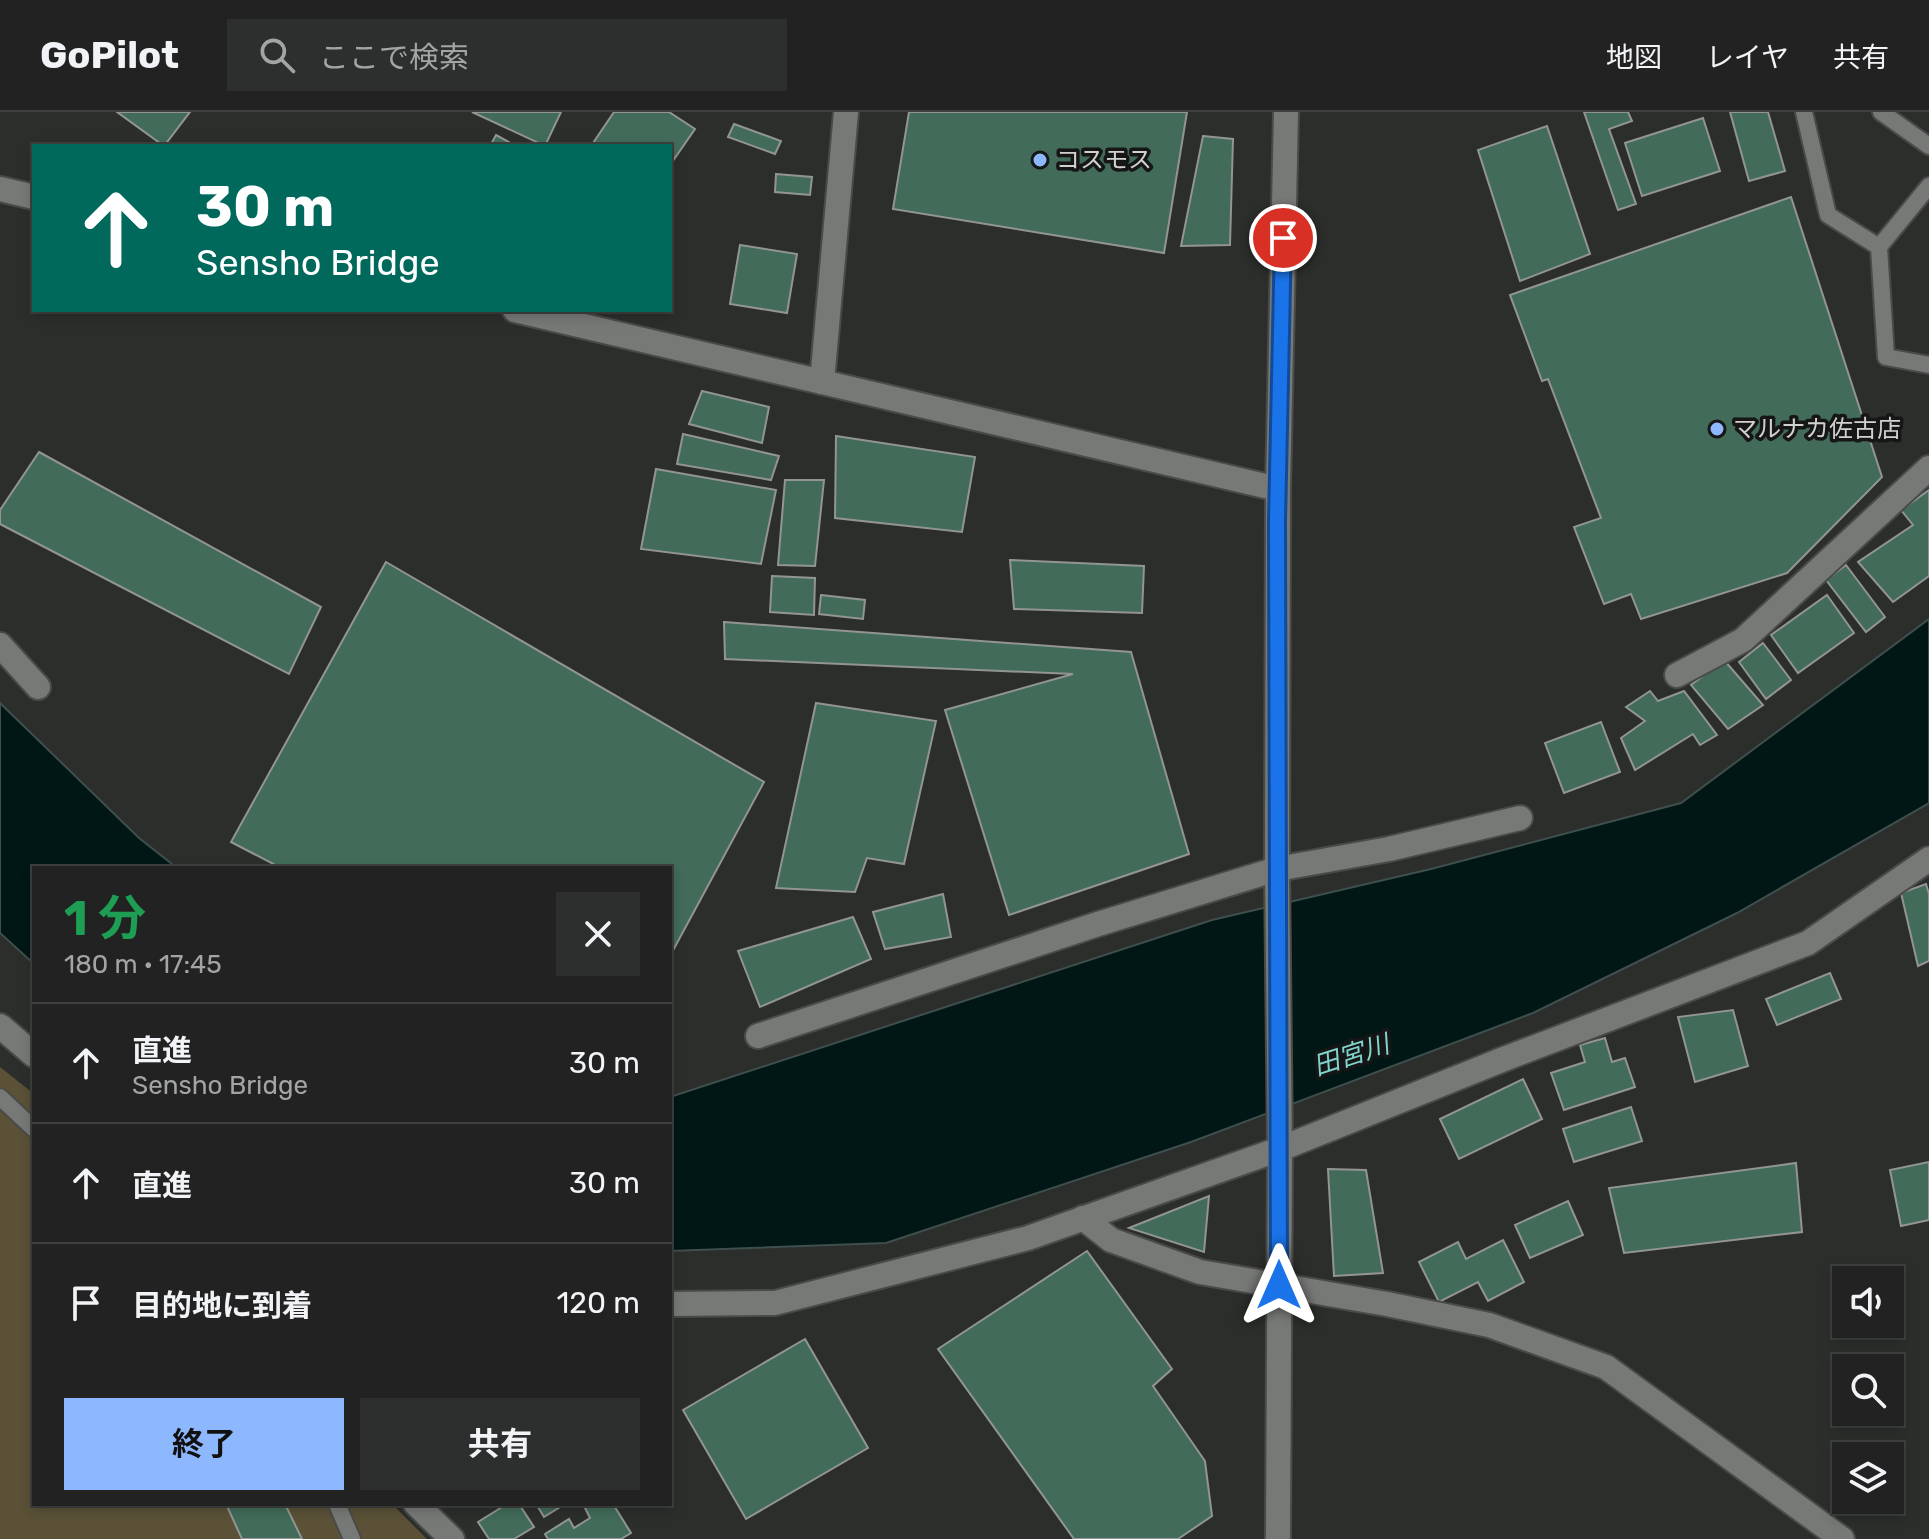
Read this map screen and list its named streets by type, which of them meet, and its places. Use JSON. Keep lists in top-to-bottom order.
{
  "water": ["田宮川"],
  "places": ["コスモス", "マルナカ佐古店"],
  "page": {
    "header": "GoPilot",
    "search": "ここで検索",
    "nav": ["地図", "レイヤ", "共有"],
    "turn": ["30 m", "Sensho Bridge"],
    "heading": ["1 分", "180 m · 17:45"],
    "list": [
      {
        "name": "直進",
        "note": "Sensho Bridge",
        "value": "30 m"
      },
      {
        "name": "直進",
        "value": "30 m"
      },
      {
        "name": "目的地に到着",
        "value": "120 m"
      }
    ],
    "buttons": ["終了", "共有"]
  }
}
